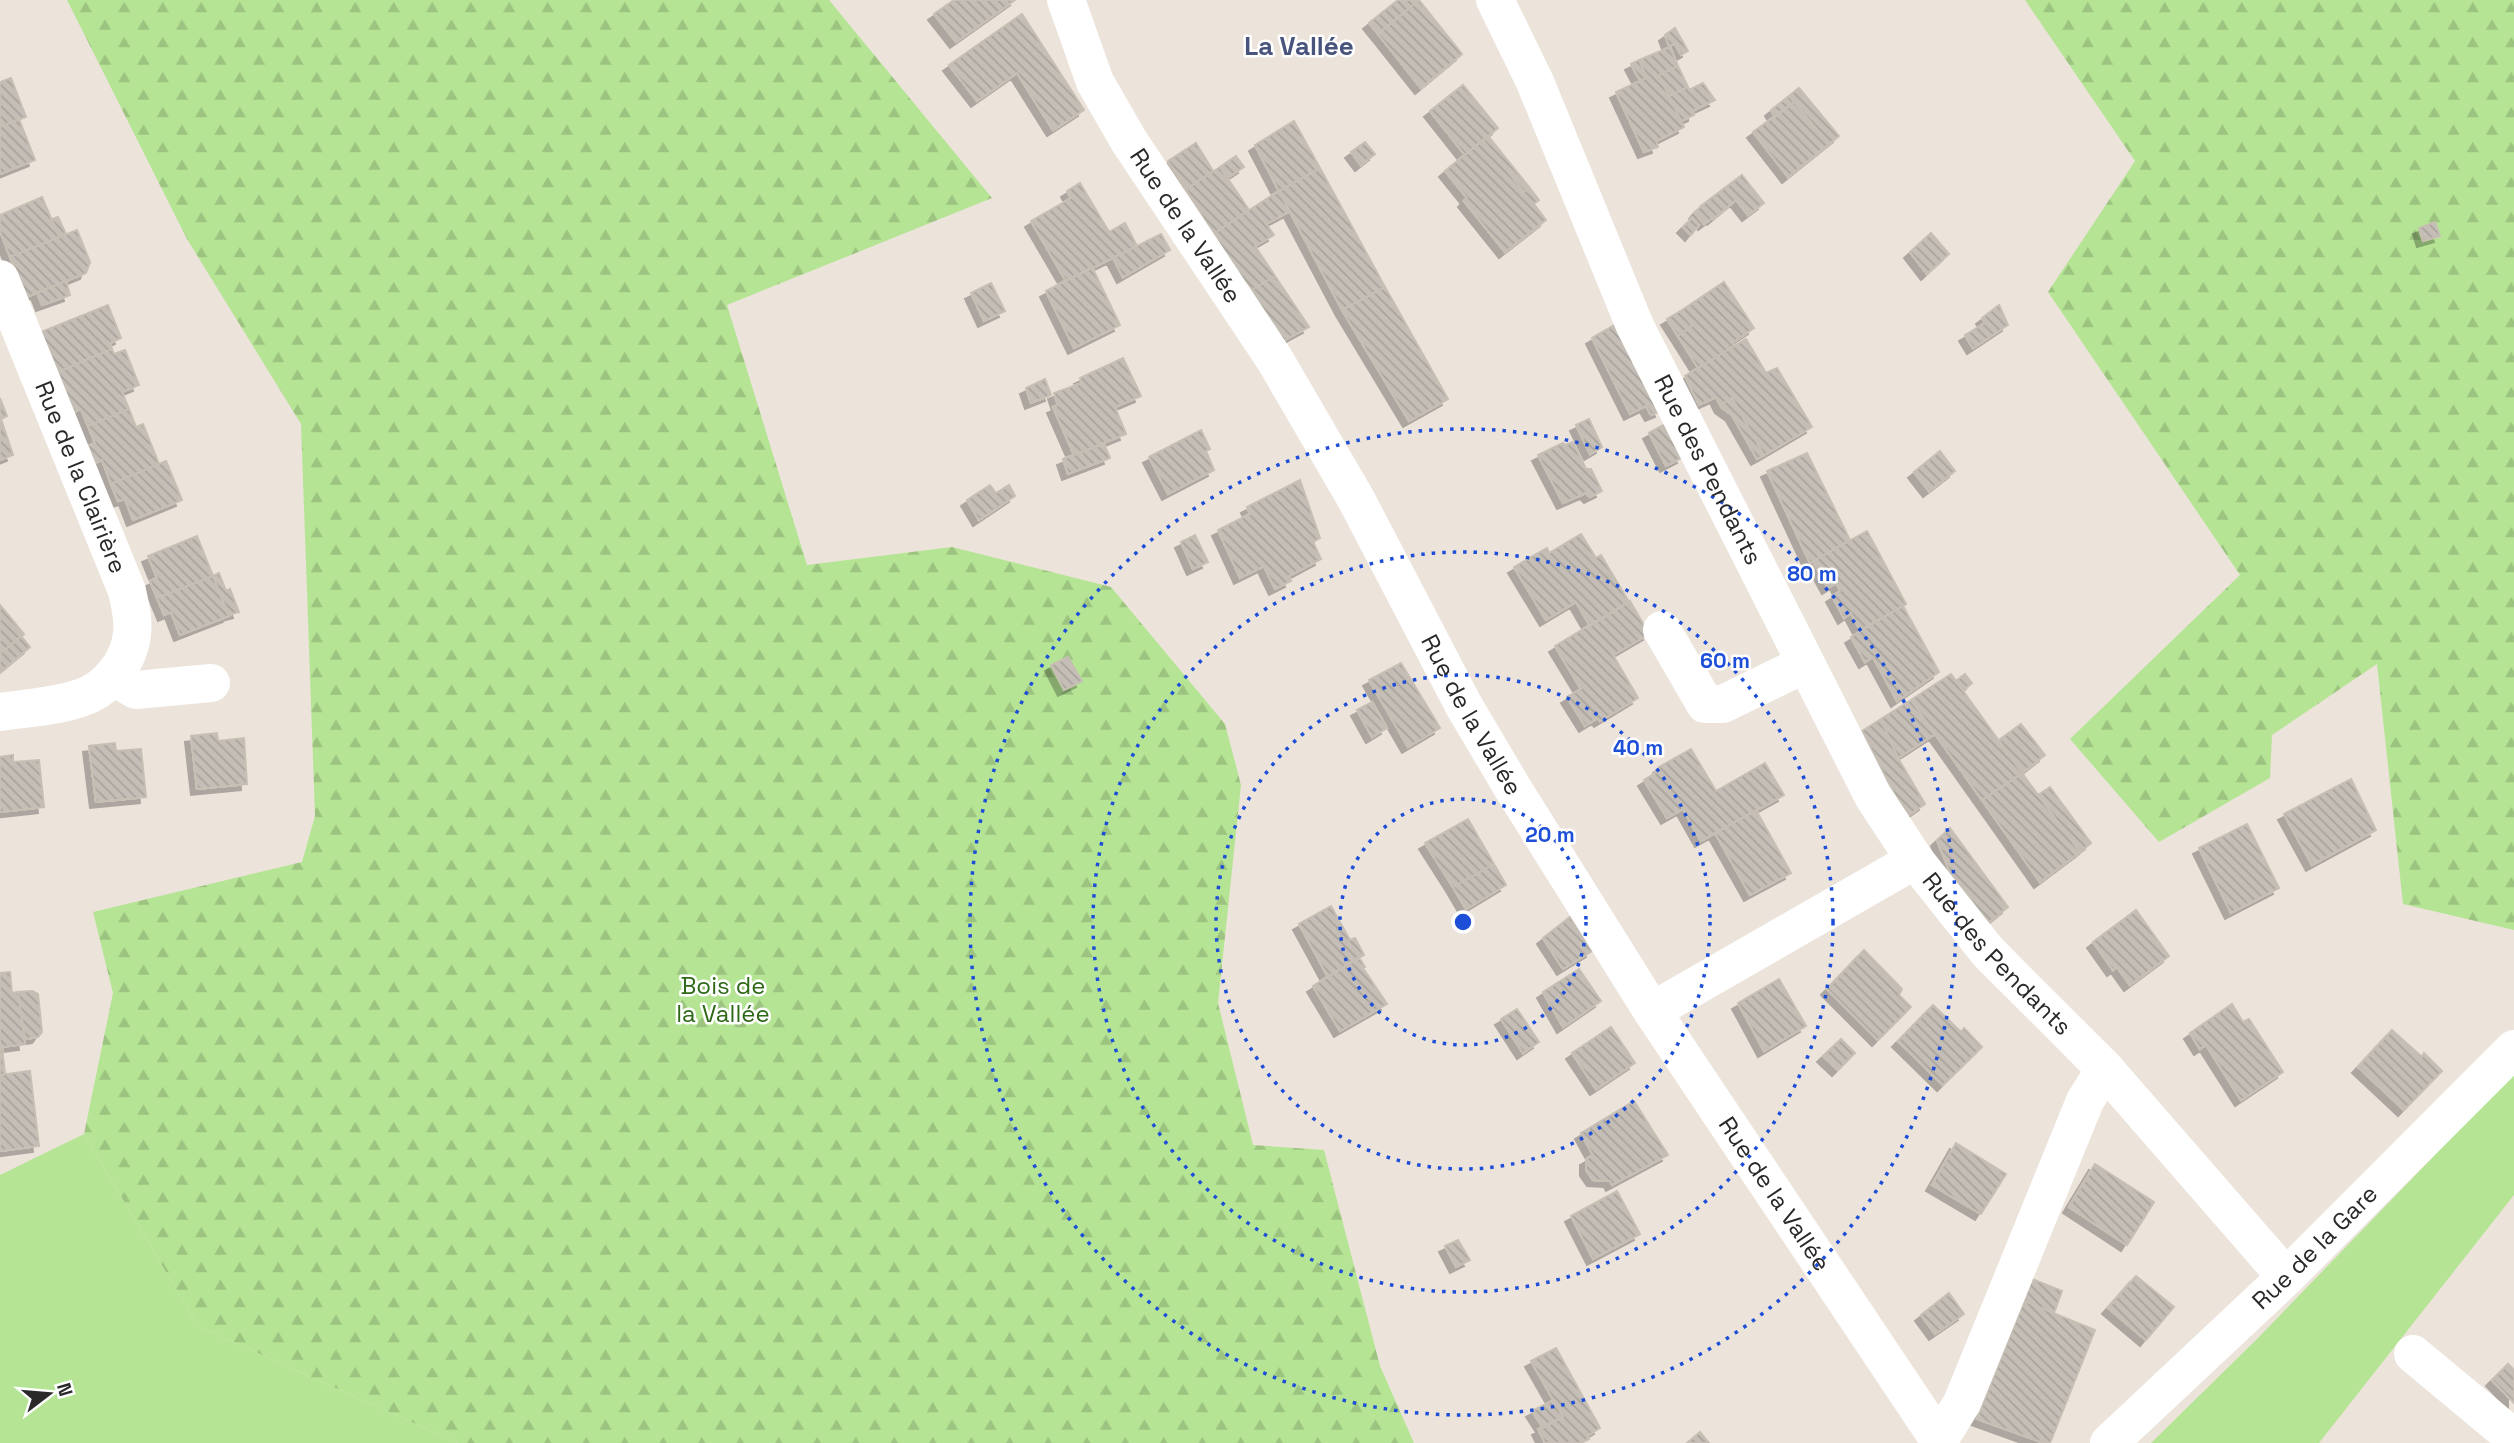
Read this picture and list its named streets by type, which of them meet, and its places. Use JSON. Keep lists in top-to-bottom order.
{
  "streets": {
    "street": [
      "Rue de la Vallée",
      "Rue des Pendants",
      "Rue de la Clairière",
      "Rue de la Gare"
    ]
  },
  "crossings": [
    ["Rue des Pendants", "Rue de la Gare"]
  ],
  "districts": ["La Vallée"],
  "parks": ["Bois de la Vallée"],
  "north": "right",
  "rings": [
    "80 m",
    "60 m",
    "40 m",
    "20 m"
  ]
}
